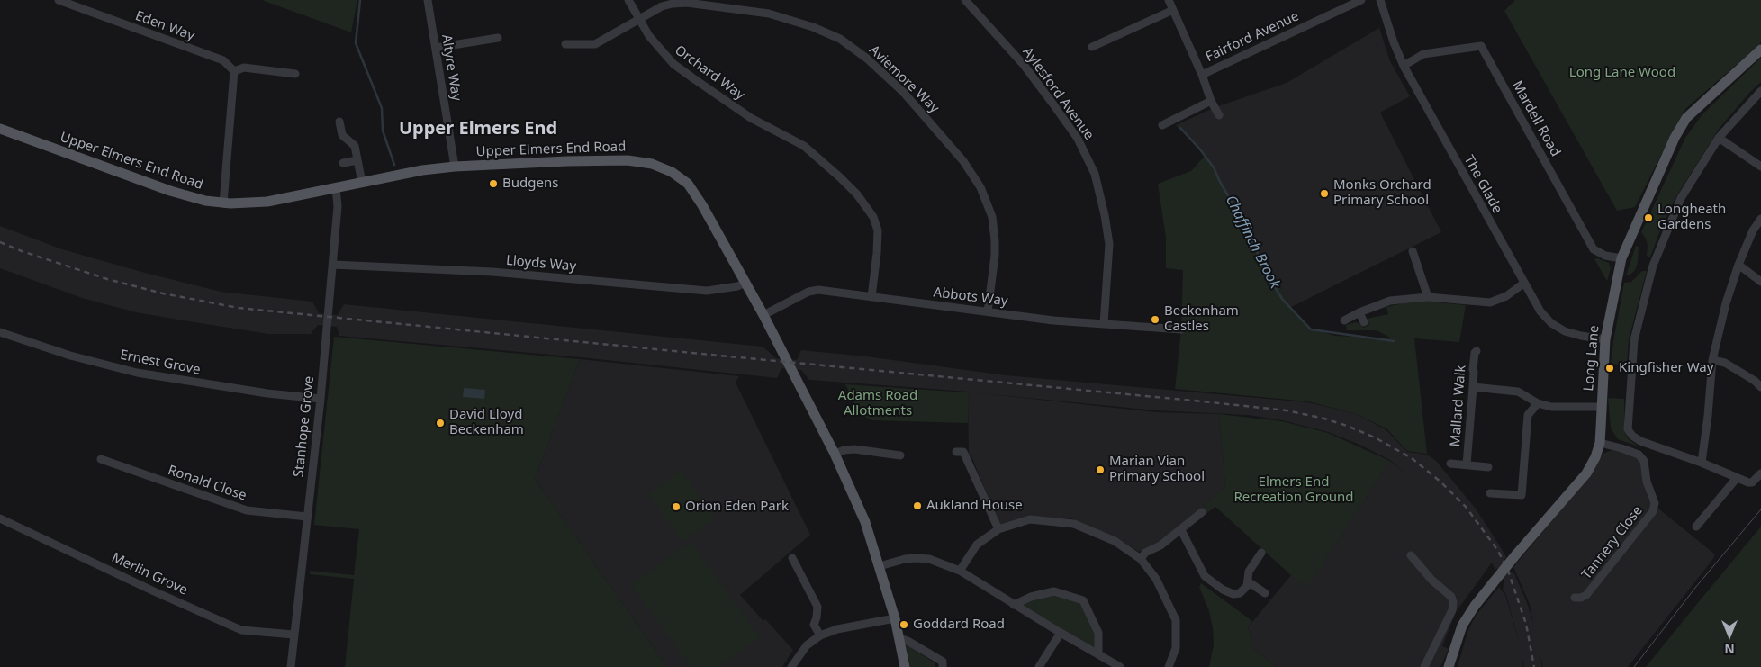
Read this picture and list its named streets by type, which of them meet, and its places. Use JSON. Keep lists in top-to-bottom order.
{
  "streets": {
    "main road": ["Upper Elmers End Road", "Long Lane"],
    "street": [
      "Eden Way",
      "Fairford Avenue",
      "Altyre Way",
      "Orchard Way",
      "Aviemore Way",
      "Aylesford Avenue",
      "Mardell Road",
      "The Glade",
      "Lloyds Way",
      "Abbots Way",
      "Ernest Grove",
      "Mallard Walk",
      "Stanhope Grove",
      "Ronald Close",
      "Tannery Close",
      "Merlin Grove"
    ]
  },
  "crossings": [
    ["Altyre Way", "Upper Elmers End Road"],
    ["Orchard Way", "Aviemore Way"],
    ["Orchard Way", "Abbots Way"],
    ["Aviemore Way", "Abbots Way"],
    ["Aylesford Avenue", "Abbots Way"],
    ["Mardell Road", "The Glade"],
    ["Mardell Road", "Long Lane"],
    ["Upper Elmers End Road", "Lloyds Way"],
    ["Upper Elmers End Road", "Abbots Way"],
    ["Upper Elmers End Road", "Stanhope Grove"],
    ["The Glade", "Long Lane"],
    ["Lloyds Way", "Stanhope Grove"],
    ["Long Lane", "Tannery Close"],
    ["Ernest Grove", "Stanhope Grove"],
    ["Stanhope Grove", "Ronald Close"],
    ["Stanhope Grove", "Merlin Grove"]
  ],
  "districts": ["Upper Elmers End"],
  "water": ["Chaffinch Brook"],
  "parks": ["Long Lane Wood", "Adams Road Allotments", "Elmers End Recreation Ground"],
  "places": [
    "Budgens",
    "Monks Orchard Primary School",
    "Longheath Gardens",
    "Beckenham Castles",
    "Kingfisher Way",
    "David Lloyd Beckenham",
    "Marian Vian Primary School",
    "Aukland House",
    "Orion Eden Park",
    "Goddard Road"
  ],
  "north": "bottom"
}
